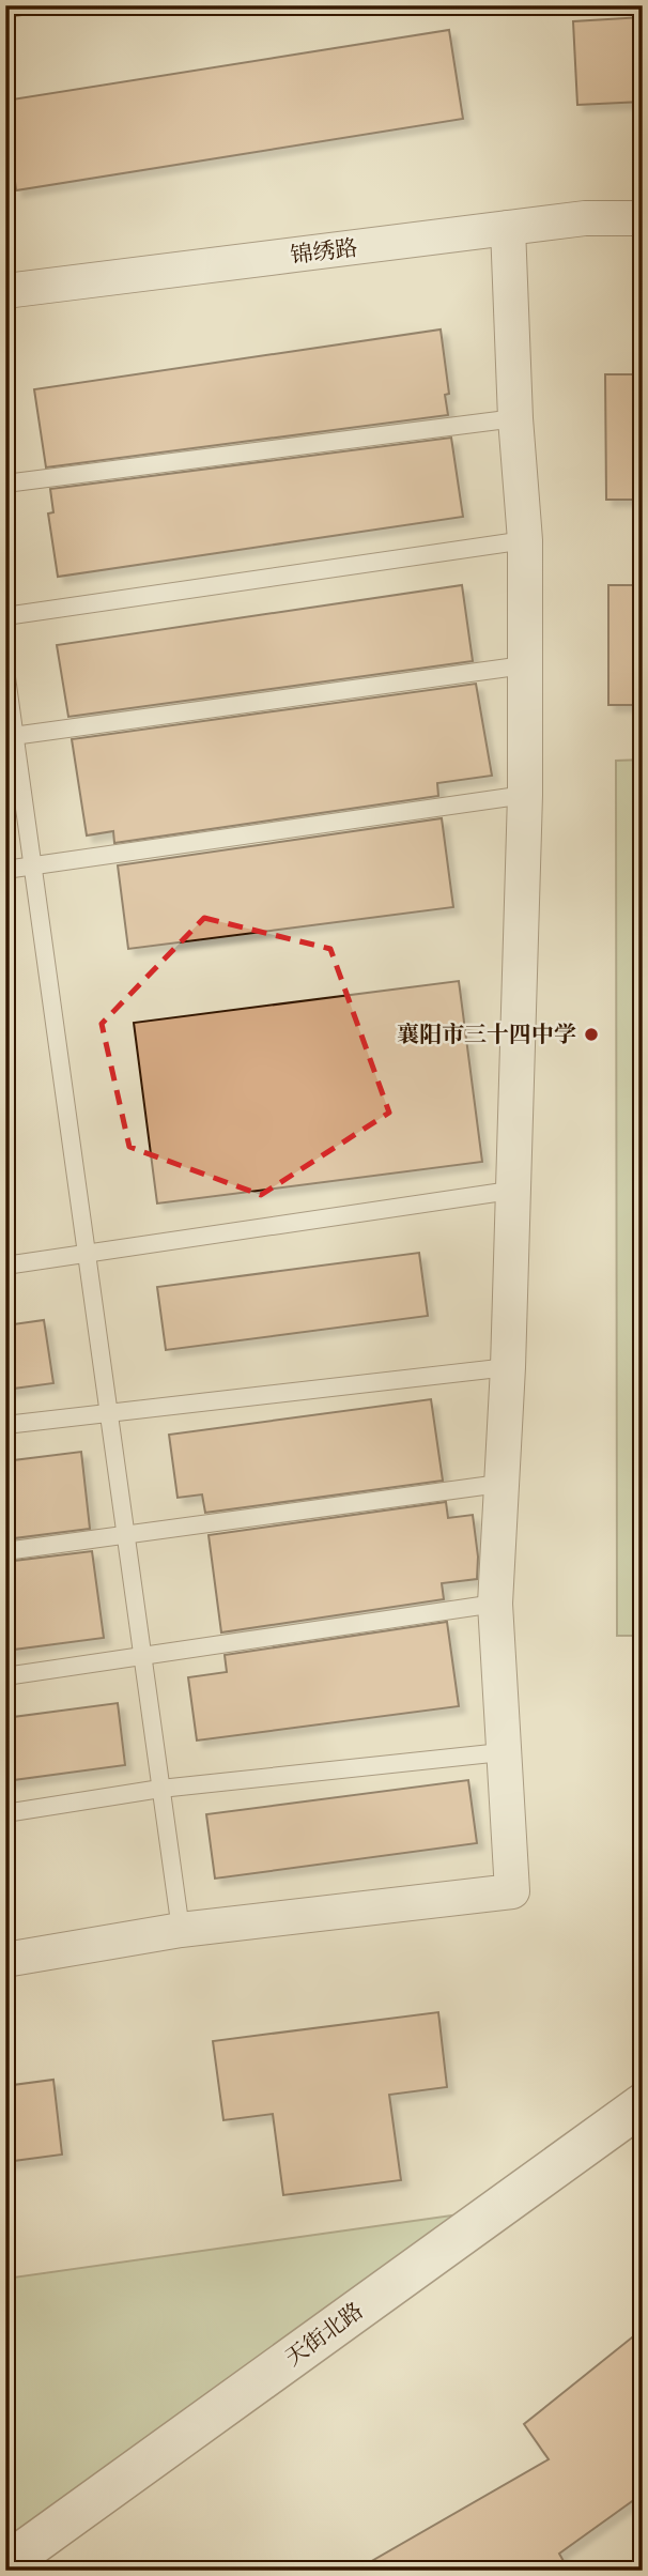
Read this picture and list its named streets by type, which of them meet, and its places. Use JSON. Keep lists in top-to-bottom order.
{
  "streets": {
    "street": ["锦绣路", "天街北路"]
  },
  "places": ["襄阳市三十四中学"]
}
